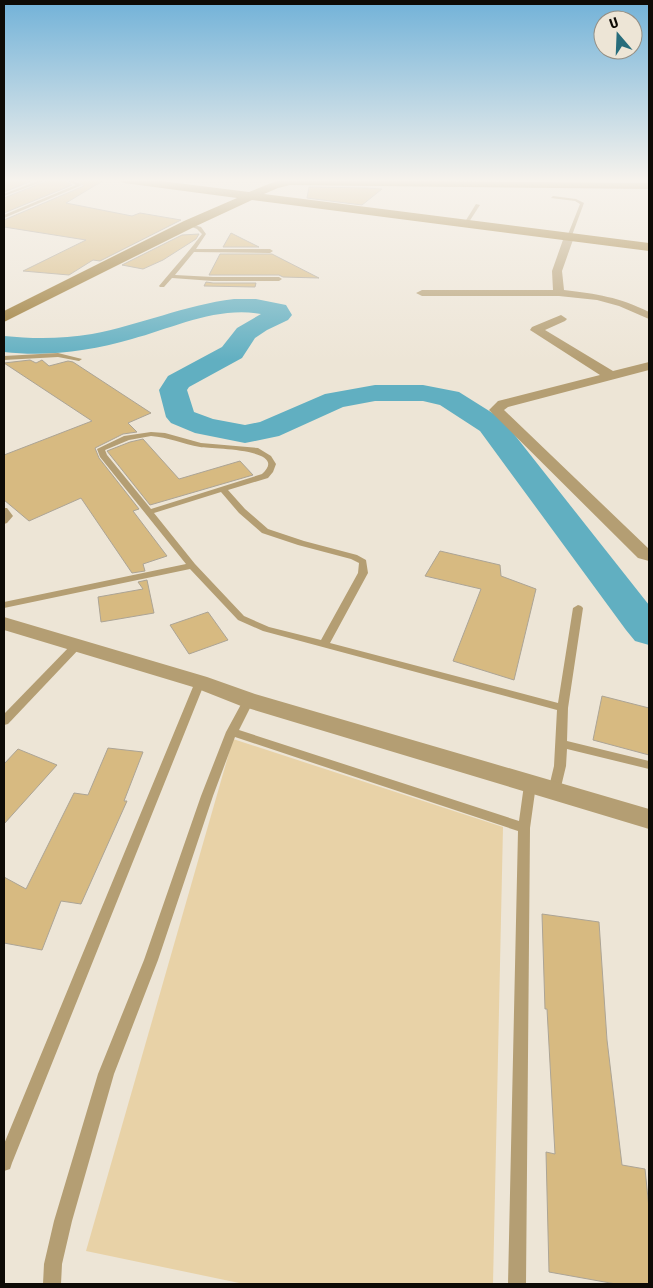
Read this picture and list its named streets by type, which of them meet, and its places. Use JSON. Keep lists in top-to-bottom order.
{
  "north": "top"
}
